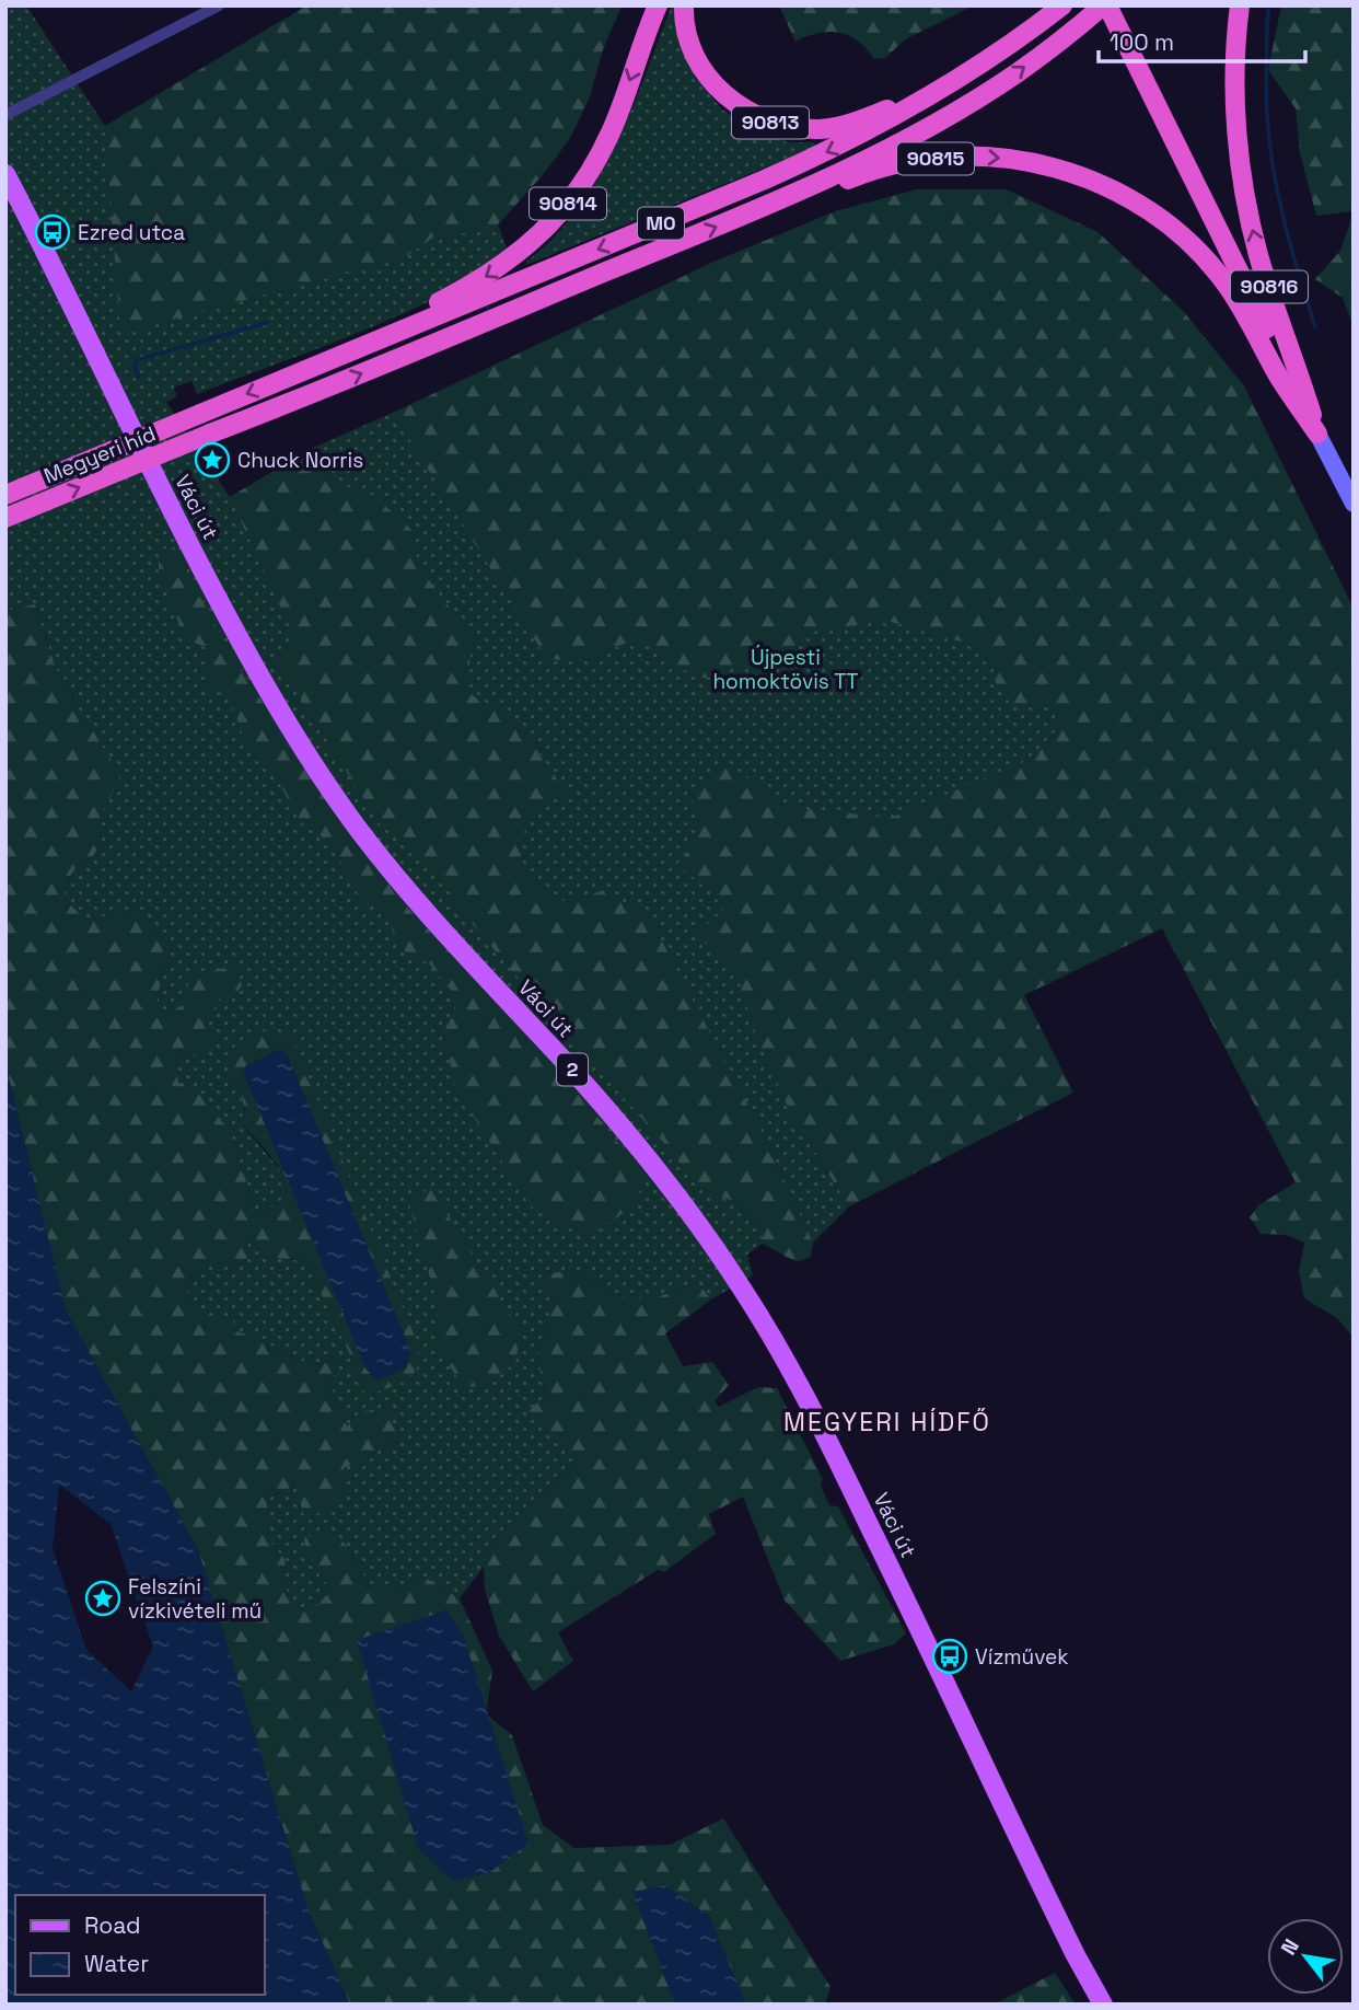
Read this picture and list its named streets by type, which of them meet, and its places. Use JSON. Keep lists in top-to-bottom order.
{
  "streets": {
    "highway": [
      "90813",
      "90815",
      "90814",
      "M0",
      "90816",
      "Megyeri híd"
    ],
    "main road": ["Váci út", "2"]
  },
  "crossings": [
    ["90813", "M0"],
    ["90815", "M0"],
    ["90815", "90816"],
    ["90815", "Megyeri híd"],
    ["90814", "M0"],
    ["90814", "Megyeri híd"],
    ["M0", "Megyeri híd"]
  ],
  "districts": ["MEGYERI HÍDFŐ"],
  "parks": ["Újpesti homoktövis TT"],
  "places": {
    "bus stop": ["Ezred utca", "Vízművek"],
    "place": ["Chuck Norris", "Felszíni vízkivételi mű"]
  },
  "legend": ["Road", "Water"],
  "scale_bar": "100 m",
  "north": "top left"
}
